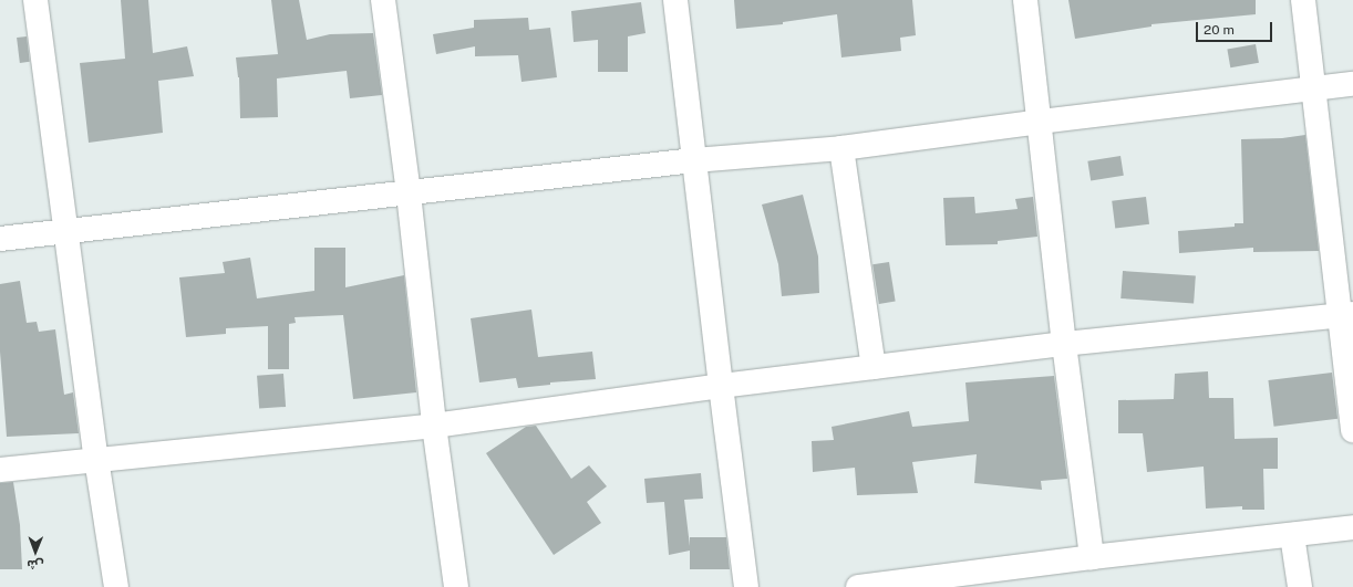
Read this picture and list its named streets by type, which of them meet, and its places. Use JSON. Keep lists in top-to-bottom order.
{
  "scale_bar": "20 m",
  "north": "bottom"
}
